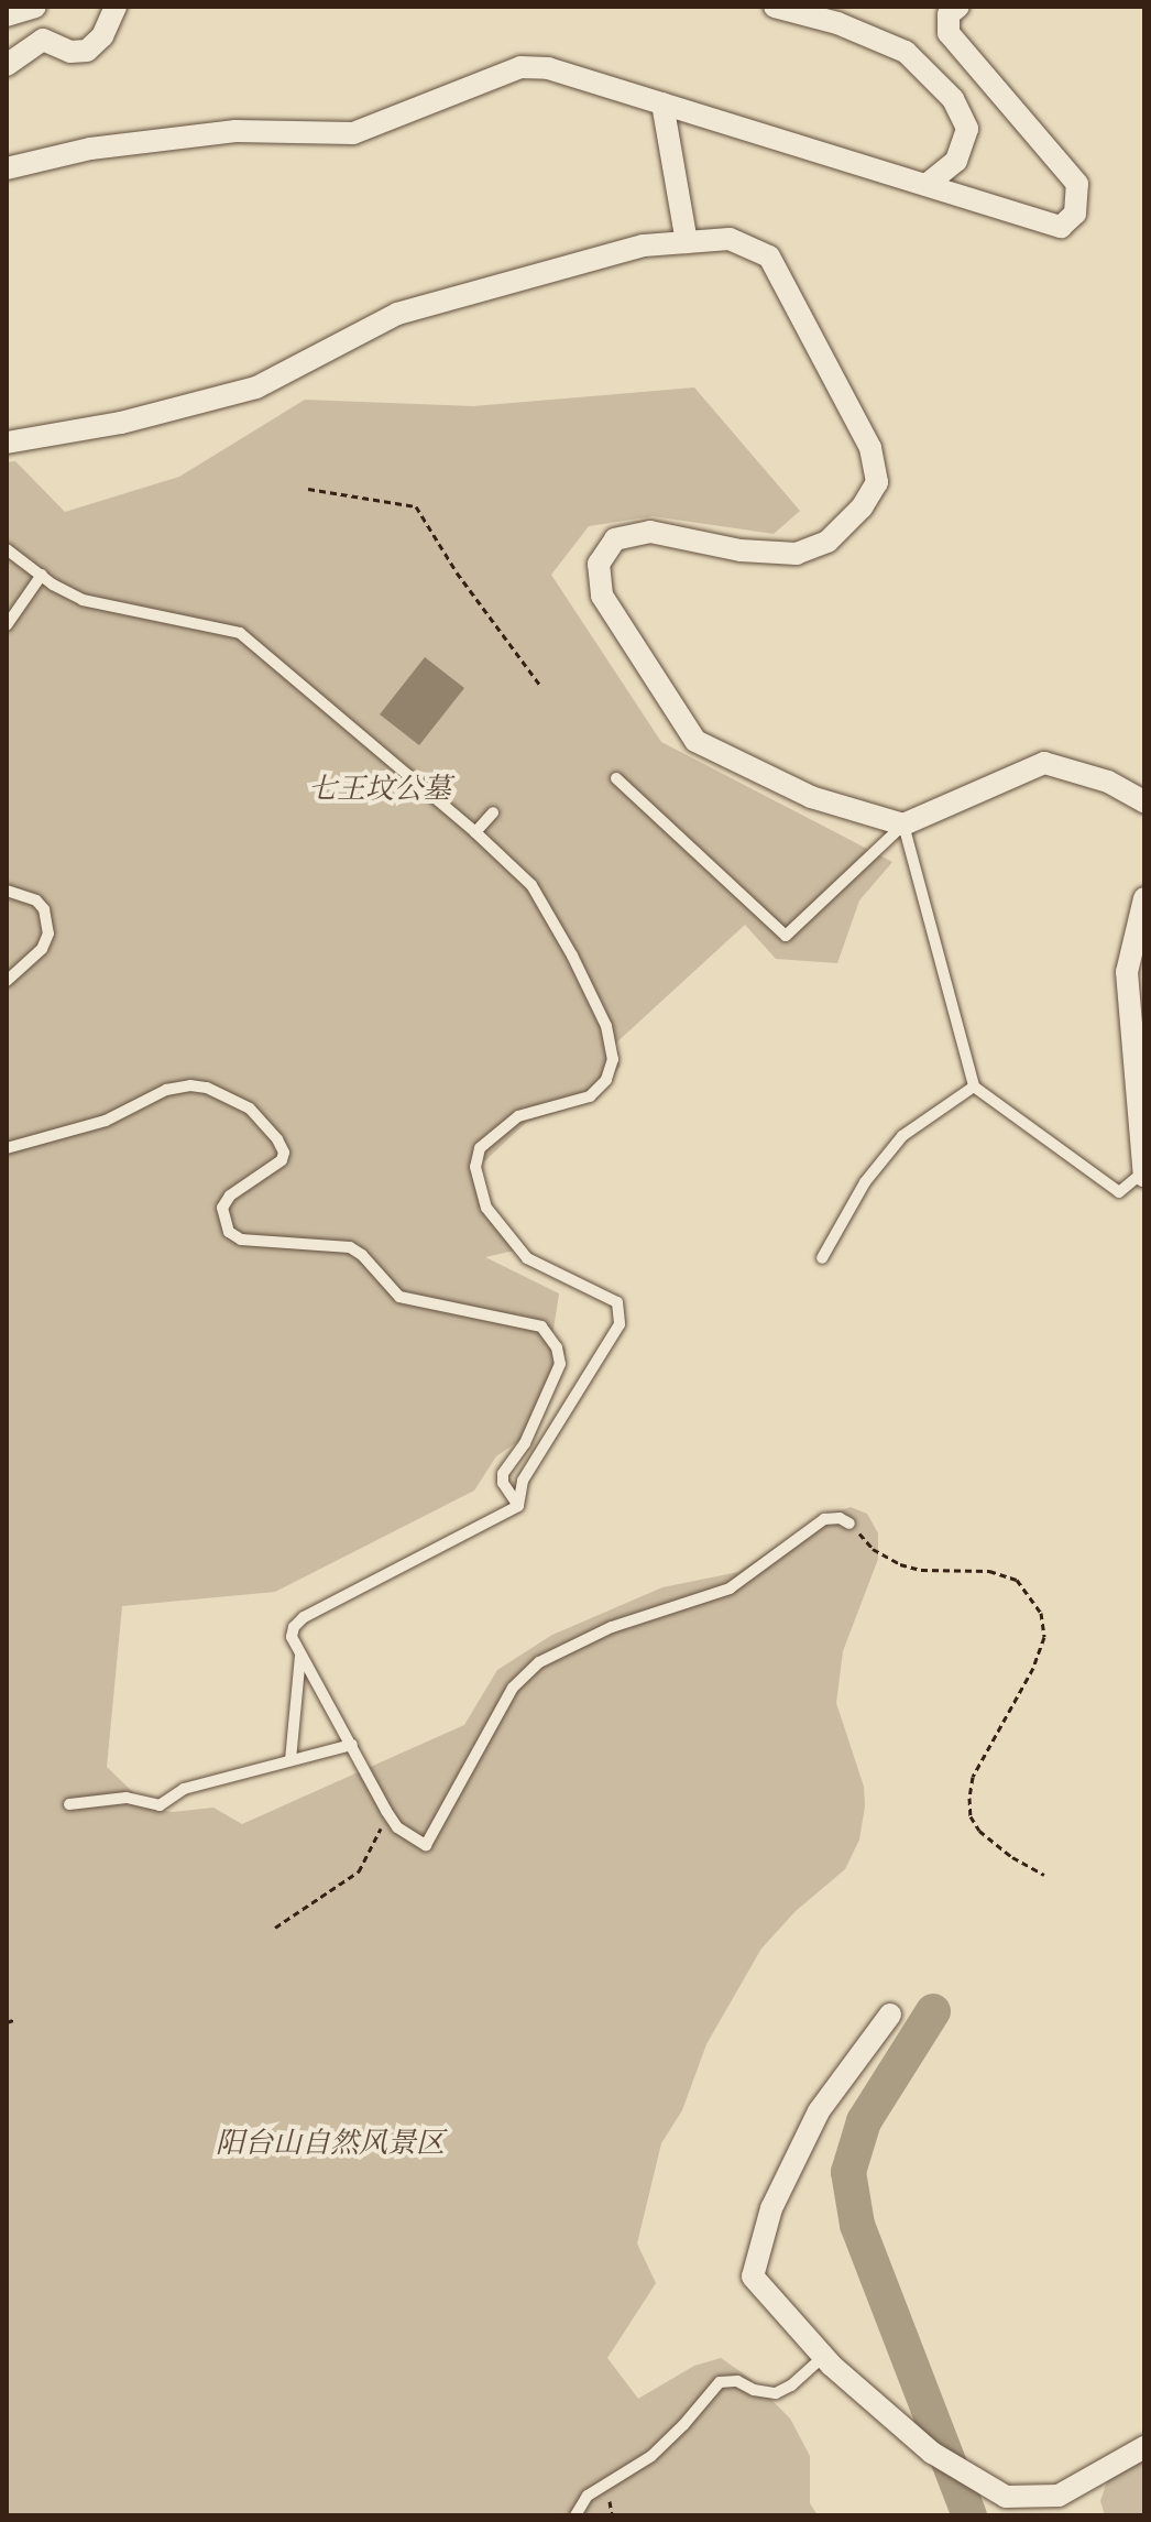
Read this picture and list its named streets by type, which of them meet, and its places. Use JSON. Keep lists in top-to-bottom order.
{
  "parks": ["七王坟公墓", "阳台山自然风景区"]
}
